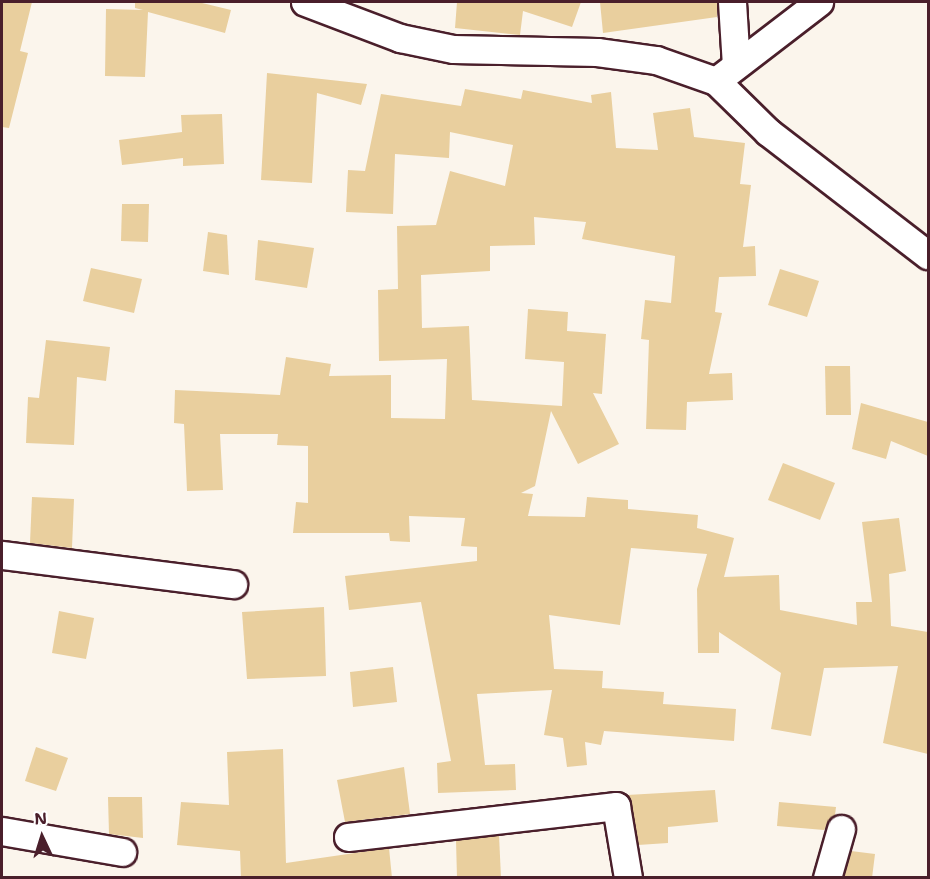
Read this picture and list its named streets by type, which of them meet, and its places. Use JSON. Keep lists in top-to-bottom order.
{
  "north": "top"
}
